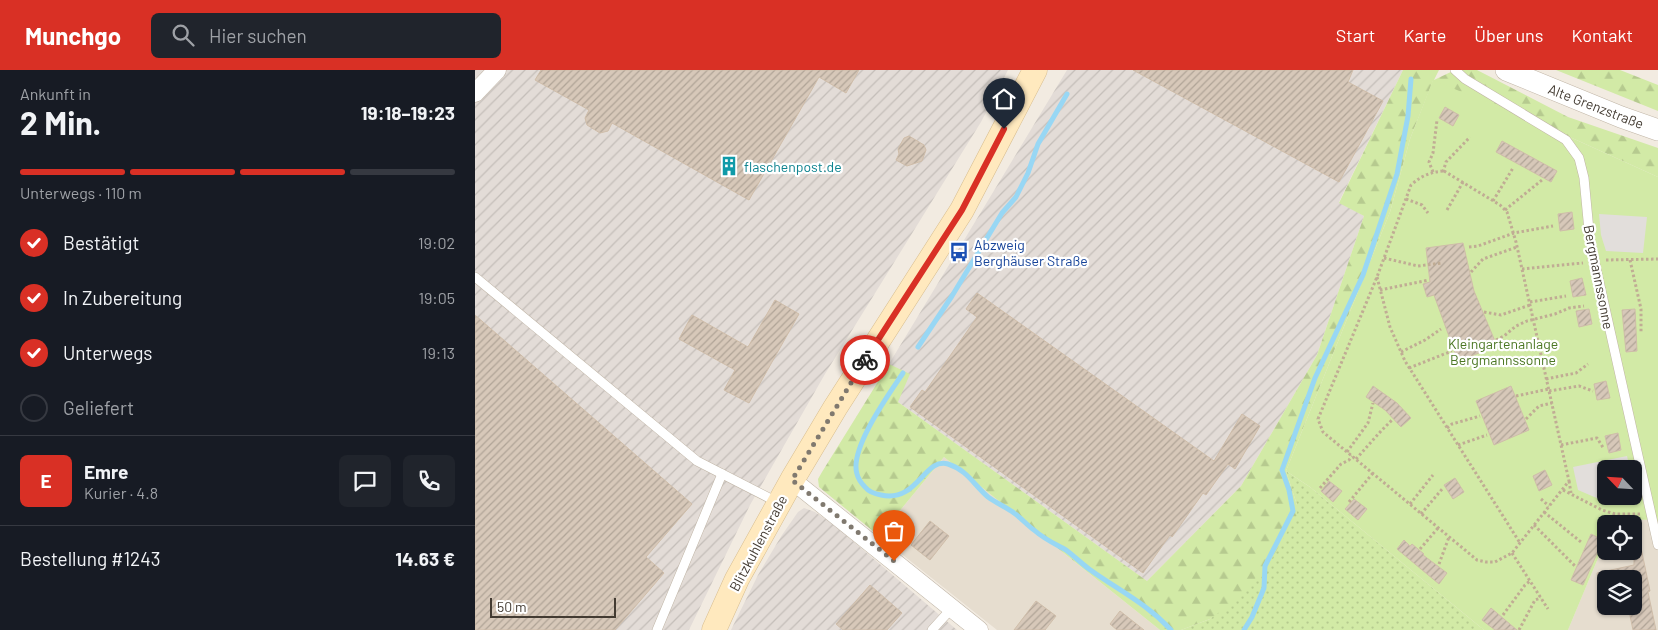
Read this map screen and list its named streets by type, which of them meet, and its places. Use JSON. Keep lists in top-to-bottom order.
{
  "streets": {
    "main road": ["Blitzkuhlenstraße"],
    "street": ["Alte Grenzstraße"],
    "lane": ["Bergmannssonne"]
  },
  "parks": ["Kleingartenanlage Bergmannssonne"],
  "places": {
    "building": ["flaschenpost.de"],
    "bus stop": ["Abzweig Berghäuser Straße"]
  },
  "scale_bar": "50 m",
  "north": "top left",
  "page": {
    "header": "Munchgo",
    "search": "Hier suchen",
    "nav": [
      "Start",
      "Karte",
      "Über uns",
      "Kontakt"
    ],
    "heading": ["2 Min.", "Ankunft in", "19:18–19:23"],
    "panel": [
      "Emre",
      "Kurier · 4.8",
      "Bestellung #1243",
      "14.63 €"
    ],
    "bar": "Unterwegs · 110 m",
    "list": [
      ["Bestätigt", "19:02"],
      ["In Zubereitung", "19:05"],
      ["Unterwegs", "19:13"],
      "Geliefert"
    ],
    "round": "E",
    "scale": "50 m"
  }
}
